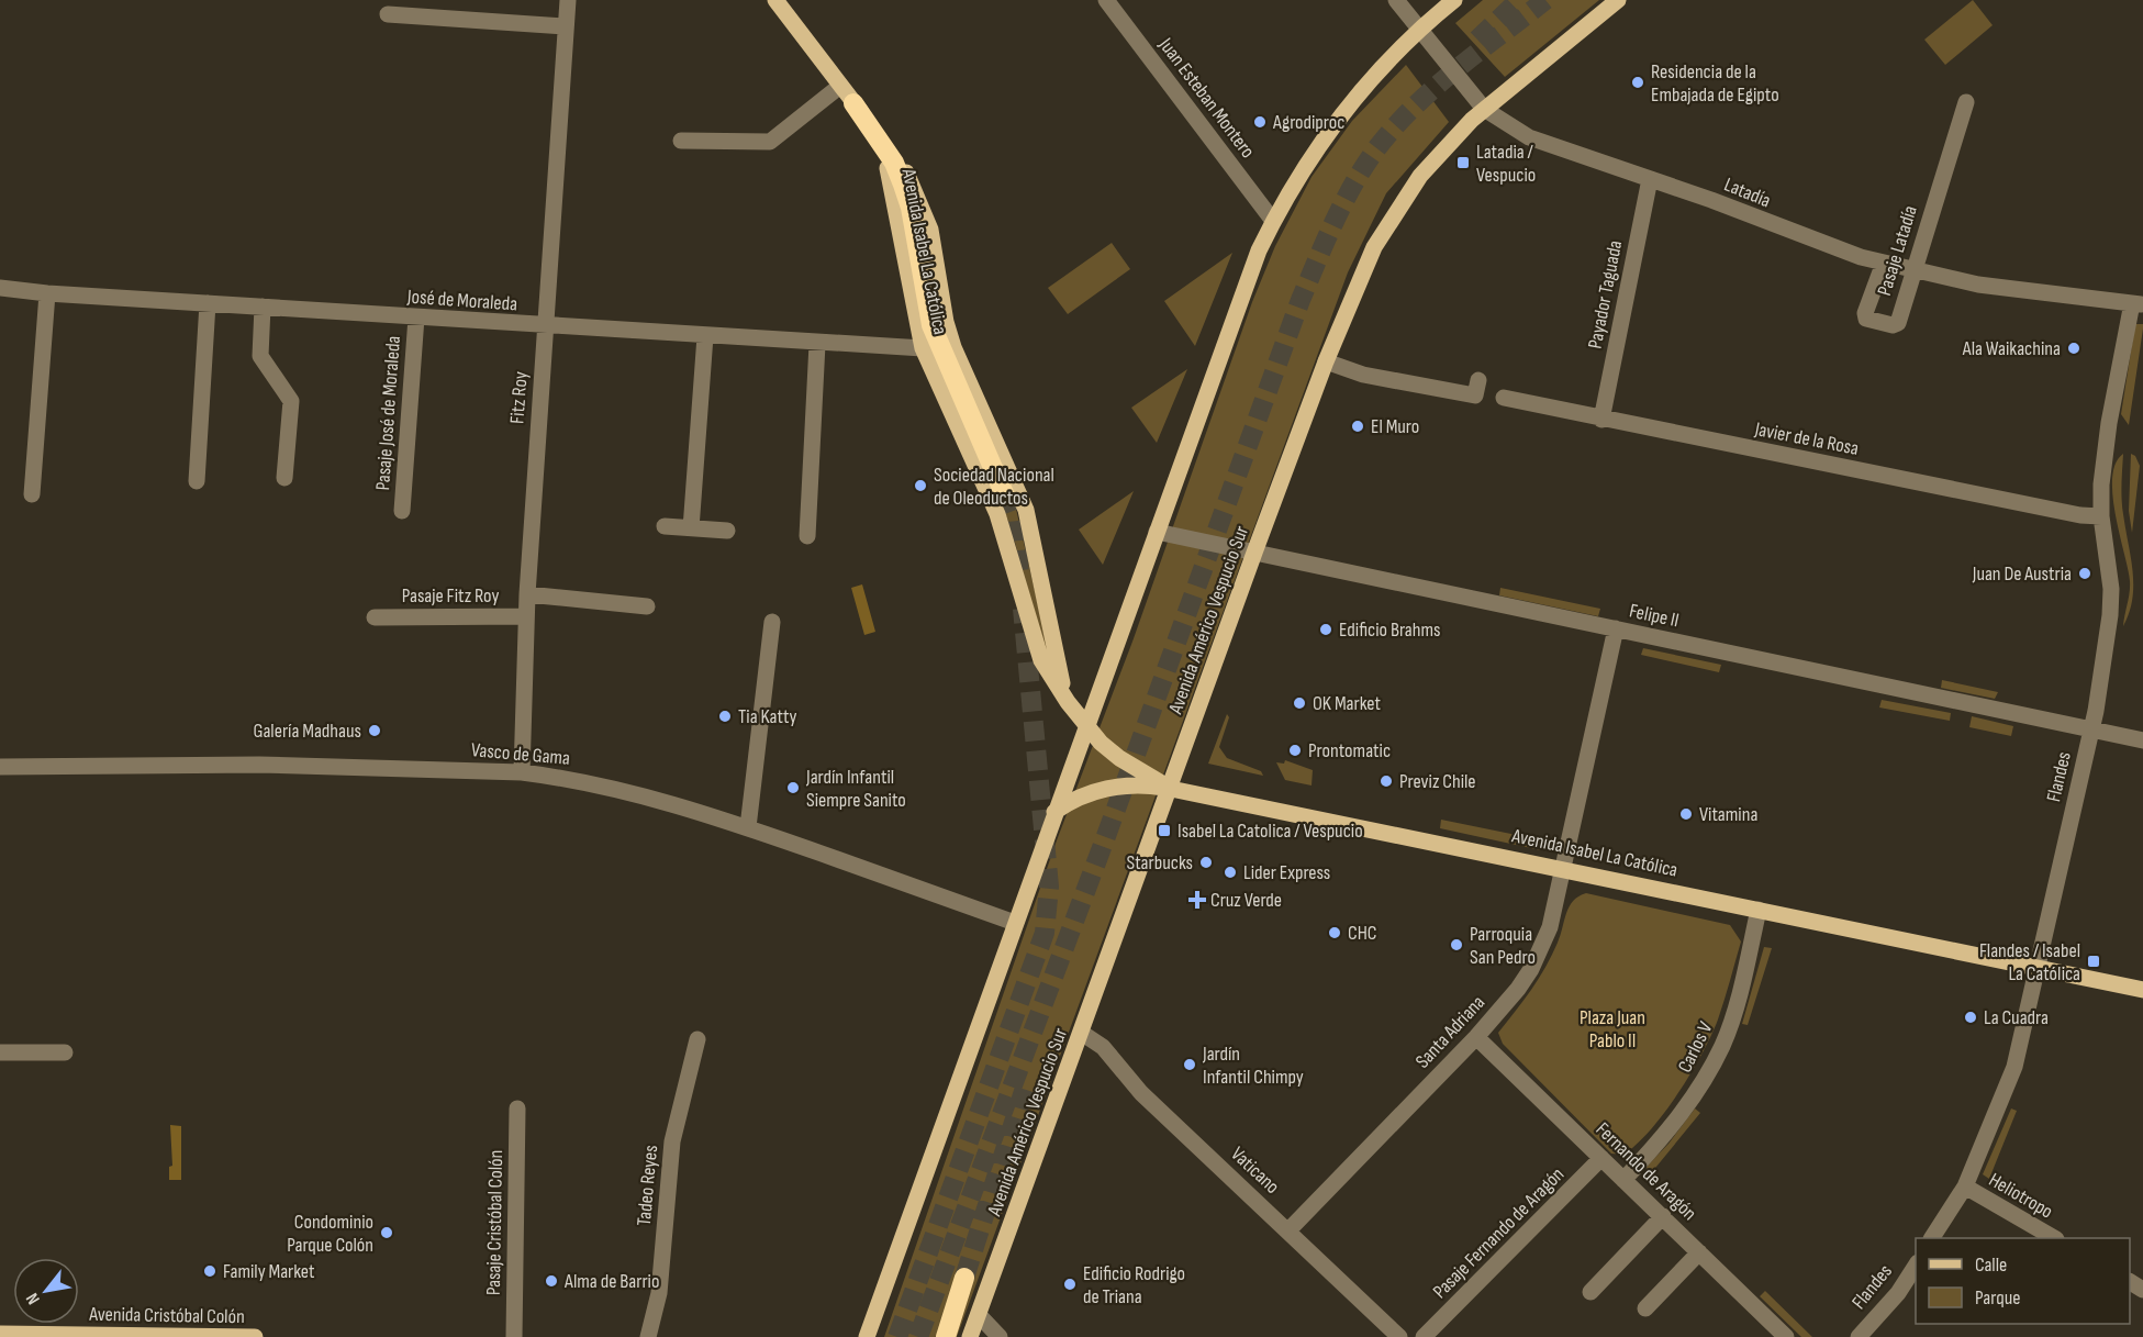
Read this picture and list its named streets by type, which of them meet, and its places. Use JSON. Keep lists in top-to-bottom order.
{
  "streets": {
    "main road": ["Avenida Isabel La Católica", "Avenida Américo Vespucio Sur", "Avenida Cristóbal Colón"],
    "street": [
      "Juan Esteban Montero",
      "Latadía",
      "Pasaje Latadía",
      "Payador Taguada",
      "José de Moraleda",
      "Fitz Roy",
      "Pasaje José de Moraleda",
      "Javier de la Rosa",
      "Pasaje Fitz Roy",
      "Felipe II",
      "Vasco de Gama",
      "Flandes",
      "Santa Adriana",
      "Carlos V",
      "Vaticano",
      "Fernando de Aragón",
      "Tadeo Reyes",
      "Heliotropo",
      "Pasaje Cristóbal Colón",
      "Pasaje Fernando de Aragón"
    ]
  },
  "crossings": [
    ["Latadía", "Pasaje Latadía"],
    ["Latadía", "Payador Taguada"],
    ["Latadía", "Avenida Américo Vespucio Sur"],
    ["Latadía", "Flandes"],
    ["Avenida Isabel La Católica", "José de Moraleda"],
    ["Avenida Isabel La Católica", "Avenida Américo Vespucio Sur"],
    ["Avenida Isabel La Católica", "Flandes"],
    ["Avenida Isabel La Católica", "Santa Adriana"],
    ["Avenida Isabel La Católica", "Carlos V"],
    ["Payador Taguada", "Javier de la Rosa"],
    ["José de Moraleda", "Fitz Roy"],
    ["José de Moraleda", "Pasaje José de Moraleda"],
    ["Fitz Roy", "Pasaje Fitz Roy"],
    ["Fitz Roy", "Vasco de Gama"],
    ["Javier de la Rosa", "Flandes"],
    ["Felipe II", "Avenida Américo Vespucio Sur"],
    ["Felipe II", "Flandes"],
    ["Felipe II", "Santa Adriana"],
    ["Avenida Américo Vespucio Sur", "Vaticano"],
    ["Flandes", "Heliotropo"],
    ["Santa Adriana", "Vaticano"],
    ["Santa Adriana", "Fernando de Aragón"],
    ["Carlos V", "Fernando de Aragón"],
    ["Fernando de Aragón", "Pasaje Fernando de Aragón"]
  ],
  "parks": ["Plaza Juan Pablo II"],
  "places": {
    "other": [
      "Residencia de la Embajada de Egipto",
      "Agrodiproc",
      "Ala Waikachina",
      "El Muro",
      "Sociedad Nacional de Oleoductos",
      "Juan De Austria",
      "Edificio Brahms",
      "OK Market",
      "Tia Katty",
      "Galería Madhaus",
      "Prontomatic",
      "Previz Chile",
      "Jardín Infantil Siempre Sanito",
      "Vitamina",
      "Starbucks",
      "Lider Express",
      "CHC",
      "Parroquia San Pedro",
      "La Cuadra",
      "Jardín Infantil Chimpy",
      "Condominio Parque Colón",
      "Family Market",
      "Alma de Barrio",
      "Edificio Rodrigo de Triana"
    ],
    "transit": ["Latadia / Vespucio", "Isabel La Catolica / Vespucio", "Flandes / Isabel La Católica"],
    "health": ["Cruz Verde"]
  },
  "legend": ["Calle", "Parque"],
  "north": "bottom left"
}
